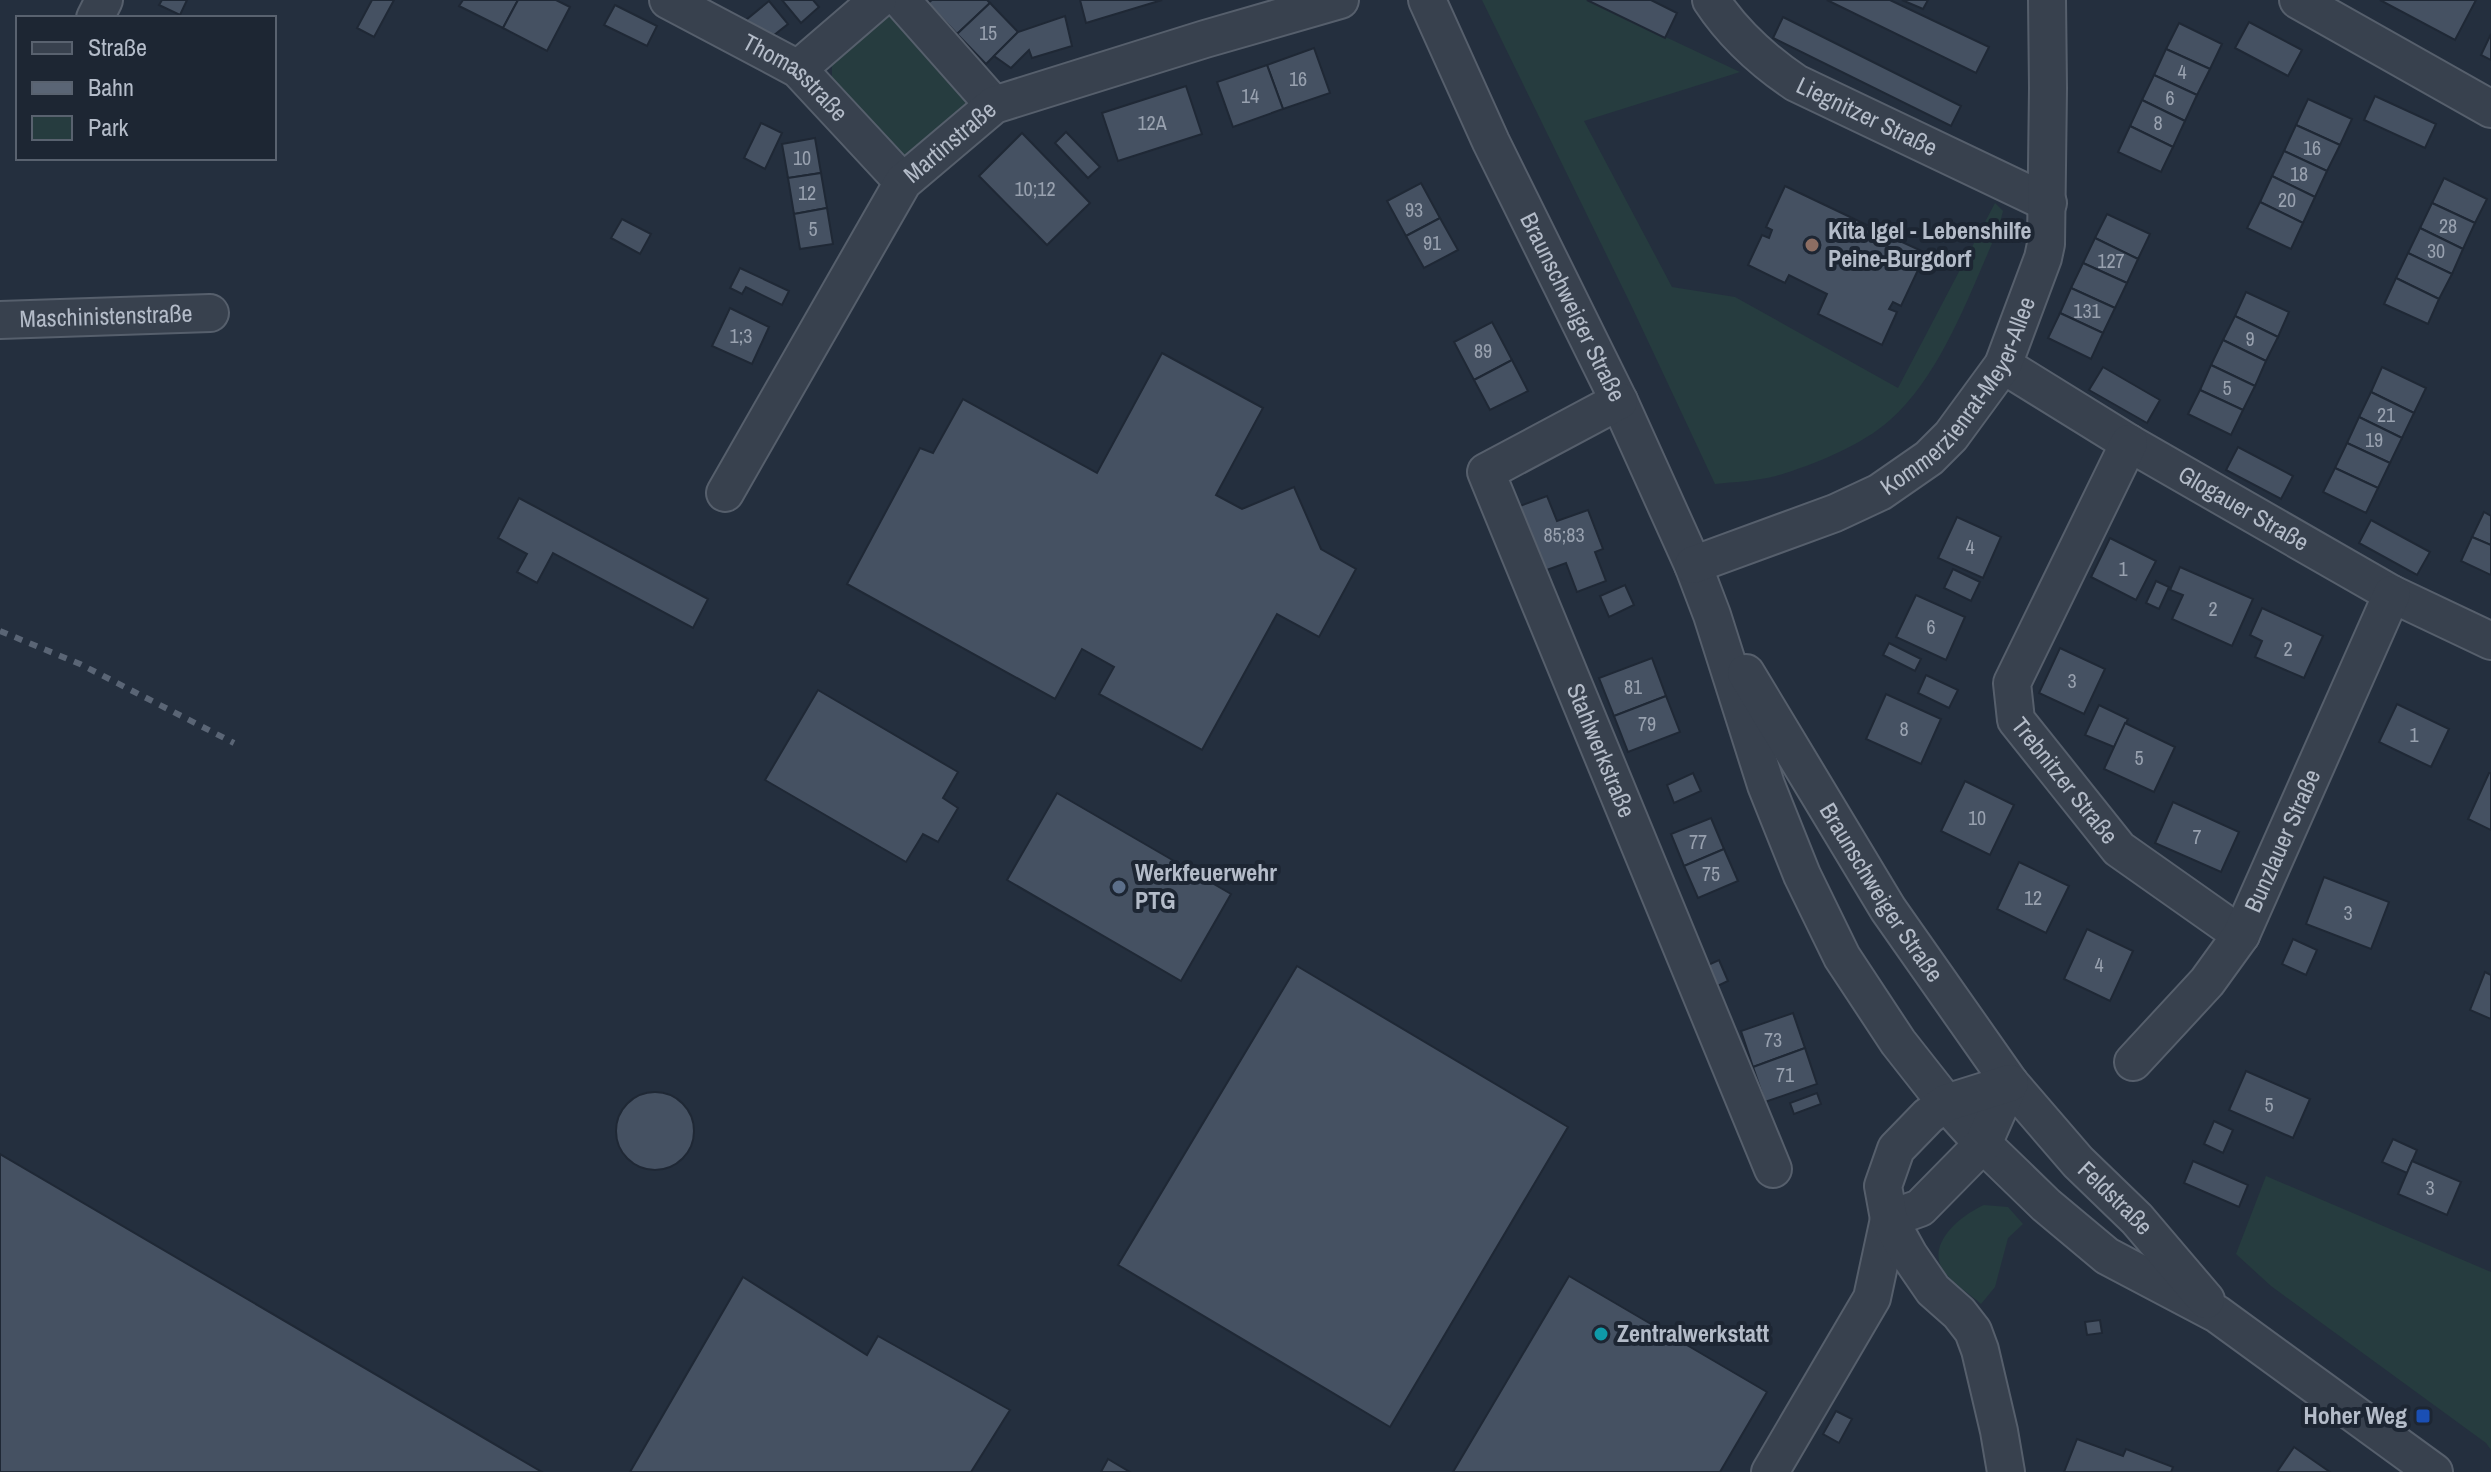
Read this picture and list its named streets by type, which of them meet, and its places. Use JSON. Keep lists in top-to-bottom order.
{
  "streets": {
    "street": [
      "Thomasstraße",
      "Liegnitzer Straße",
      "Martinstraße",
      "Braunschweiger Straße",
      "Maschinistenstraße",
      "Kommerzienrat-Meyer-Allee",
      "Glogauer Straße",
      "Stahlwerkstraße",
      "Trebnitzer Straße",
      "Bunzlauer Straße",
      "Feldstraße"
    ]
  },
  "crossings": [
    ["Thomasstraße", "Martinstraße"],
    ["Liegnitzer Straße", "Kommerzienrat-Meyer-Allee"],
    ["Braunschweiger Straße", "Kommerzienrat-Meyer-Allee"],
    ["Braunschweiger Straße", "Stahlwerkstraße"],
    ["Braunschweiger Straße", "Feldstraße"],
    ["Kommerzienrat-Meyer-Allee", "Glogauer Straße"],
    ["Glogauer Straße", "Trebnitzer Straße"],
    ["Glogauer Straße", "Bunzlauer Straße"],
    ["Trebnitzer Straße", "Bunzlauer Straße"]
  ],
  "places": {
    "other": ["Kita Igel - Lebenshilfe Peine-Burgdorf", "Werkfeuerwehr PTG", "Zentralwerkstatt"],
    "transit": ["Hoher Weg"]
  },
  "house_numbers": [
    "15",
    "4",
    "16",
    "14",
    "6",
    "12A",
    "8",
    "16",
    "10",
    "18",
    "10;12",
    "12",
    "20",
    "93",
    "28",
    "5",
    "91",
    "30",
    "127",
    "131",
    "1;3",
    "9",
    "89",
    "5",
    "21",
    "19",
    "85;83",
    "4",
    "1",
    "2",
    "6",
    "2",
    "3",
    "81",
    "79",
    "8",
    "1",
    "5",
    "10",
    "7",
    "77",
    "75",
    "12",
    "3",
    "4",
    "73",
    "71",
    "5",
    "3"
  ],
  "legend": ["Straße", "Bahn", "Park"]
}
